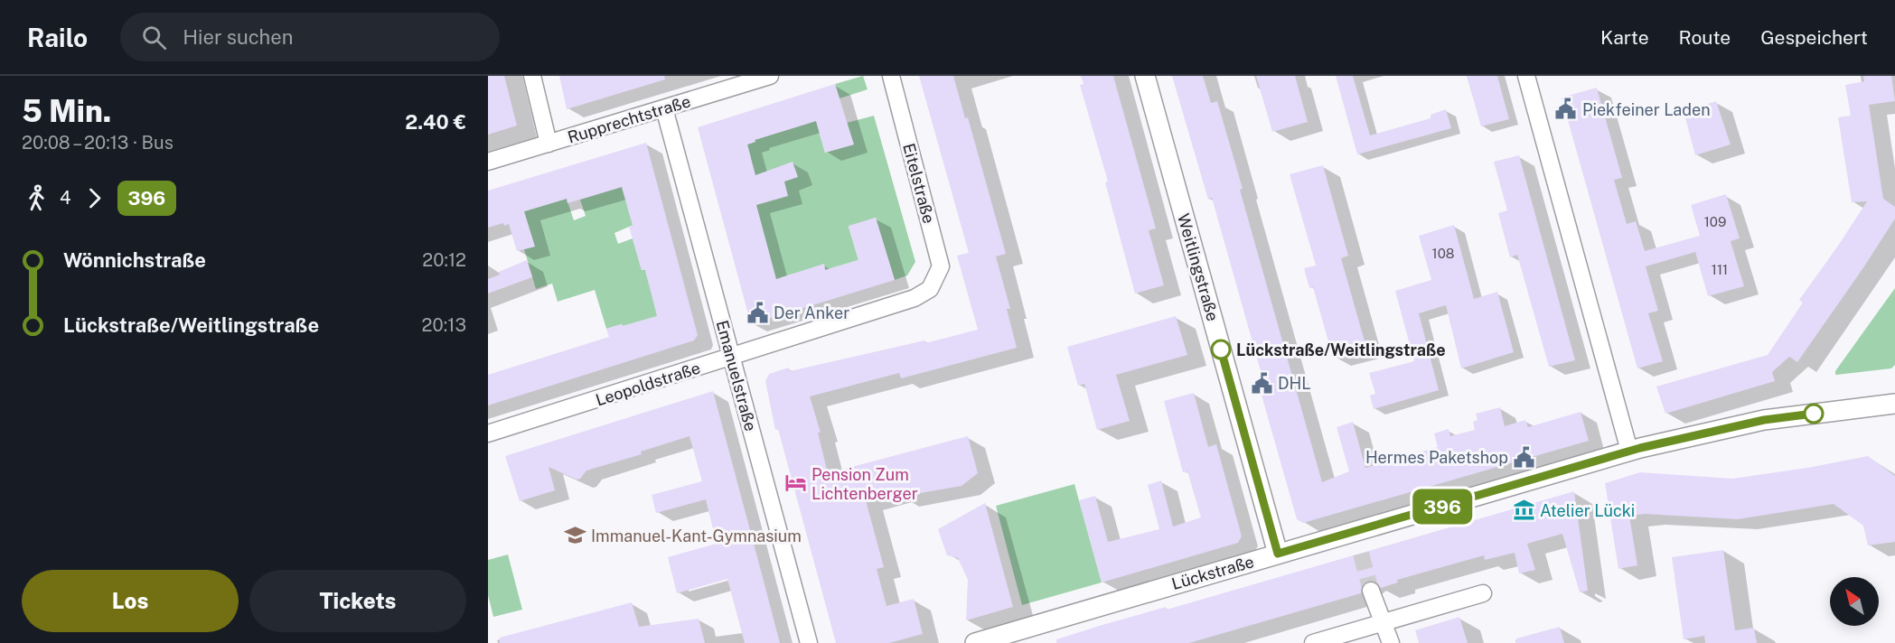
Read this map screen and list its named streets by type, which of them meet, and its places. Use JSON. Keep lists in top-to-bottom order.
{
  "streets": {
    "street": [
      "Rupprechtstraße",
      "Eitelstraße",
      "Weitlingstraße",
      "Emanuelstraße",
      "Leopoldstraße",
      "Lückstraße"
    ]
  },
  "crossings": [
    ["Rupprechtstraße", "Emanuelstraße"],
    ["Eitelstraße", "Leopoldstraße"],
    ["Weitlingstraße", "Lückstraße"],
    ["Emanuelstraße", "Leopoldstraße"]
  ],
  "places": {
    "public building": [
      "Piekfeiner Laden",
      "Der Anker",
      "DHL",
      "Hermes Paketshop"
    ],
    "other": ["Lückstraße/Weitlingstraße"],
    "hotel": ["Pension Zum Lichtenberger"],
    "museum": ["Atelier Lücki"],
    "school or university": ["Immanuel-Kant-Gymnasium"]
  },
  "lines": ["bus line 396"],
  "house_numbers": ["109", "108", "111"],
  "north": "top left",
  "page": {
    "header": "Railo",
    "search": "Hier suchen",
    "nav": ["Karte", "Route", "Gespeichert"],
    "heading": ["5 Min.", "20:08 – 20:13 · Bus", "2.40 €"],
    "on_map": "396",
    "legs": ["4", "396"],
    "list": [
      {
        "name": "Wönnichstraße",
        "value": "20:12"
      },
      {
        "name": "Lückstraße/Weitlingstraße",
        "value": "20:13"
      }
    ],
    "buttons": ["Los", "Tickets"]
  }
}
